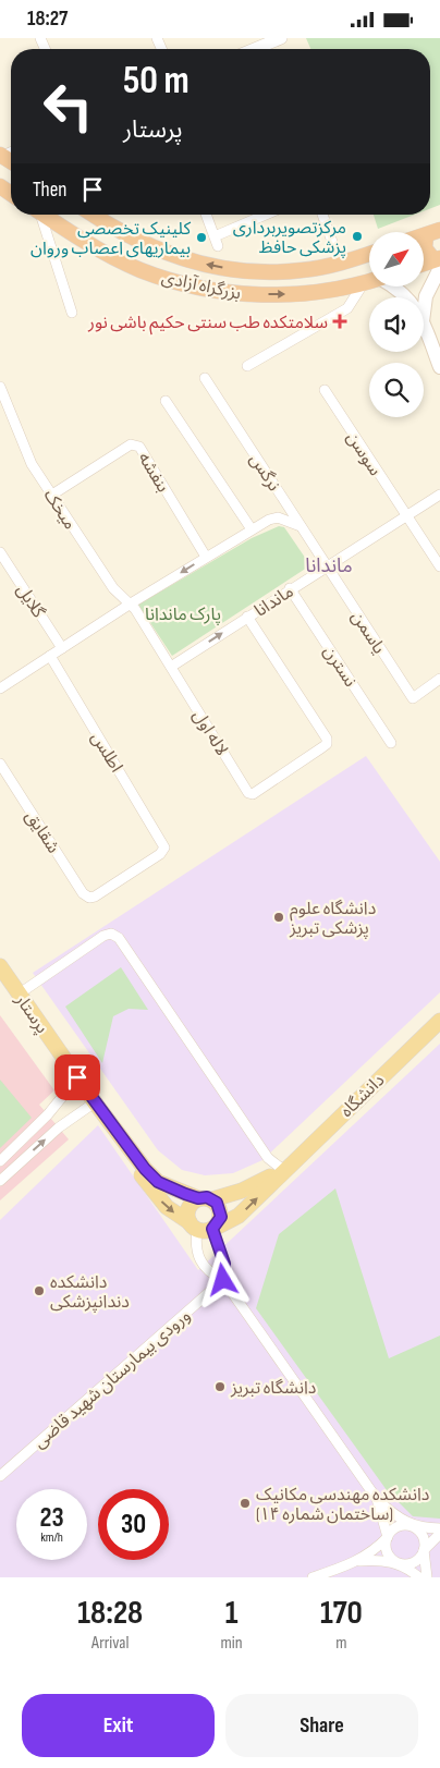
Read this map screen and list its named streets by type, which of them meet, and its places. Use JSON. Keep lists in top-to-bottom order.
{
  "streets": {
    "highway": ["بزرگراه آزادی"],
    "main road": ["پرستار", "دانشگاه"],
    "street": [
      "سوسن",
      "بنفشه",
      "نرگس",
      "میخک",
      "گلایل",
      "ماندانا",
      "یاسمن",
      "نسترن",
      "لاله اول",
      "اطلس",
      "شقایق",
      "ورودی بیمارستان شهید قاضی"
    ]
  },
  "crossings": [
    ["سوسن", "ماندانا"],
    ["بنفشه", "میخک"],
    ["نرگس", "ماندانا"],
    ["نرگس", "یاسمن"],
    ["ماندانا", "یاسمن"],
    ["ماندانا", "نسترن"],
    ["ماندانا", "لاله اول"],
    ["اطلس", "شقایق"],
    ["پرستار", "دانشگاه"]
  ],
  "districts": ["ماندانا"],
  "parks": ["پارک ماندانا"],
  "places": {
    "other": [
      "مرکزتصویربرداری پزشکی حافظ",
      "کلینیک تخصصی بیماریهای اعصاب وروان",
      "دانشگاه علوم پزشکی تبریز",
      "دانشکده دندانپزشکی",
      "دانشگاه تبریز",
      "دانشکده مهندسی مکانیک (ساختمان شماره ۱۴)"
    ],
    "health": ["سلامتکده طب سنتی حکیم باشی نور"]
  },
  "north": "top right",
  "page": {
    "status": "18:27",
    "turn": ["50 m", "پرستار"],
    "then": "Then",
    "speed": "23 km/h",
    "limit": "30",
    "eta": [
      "18:28",
      "Arrival",
      "1",
      "min",
      "170",
      "m"
    ],
    "buttons": ["Exit", "Share"]
  }
}
